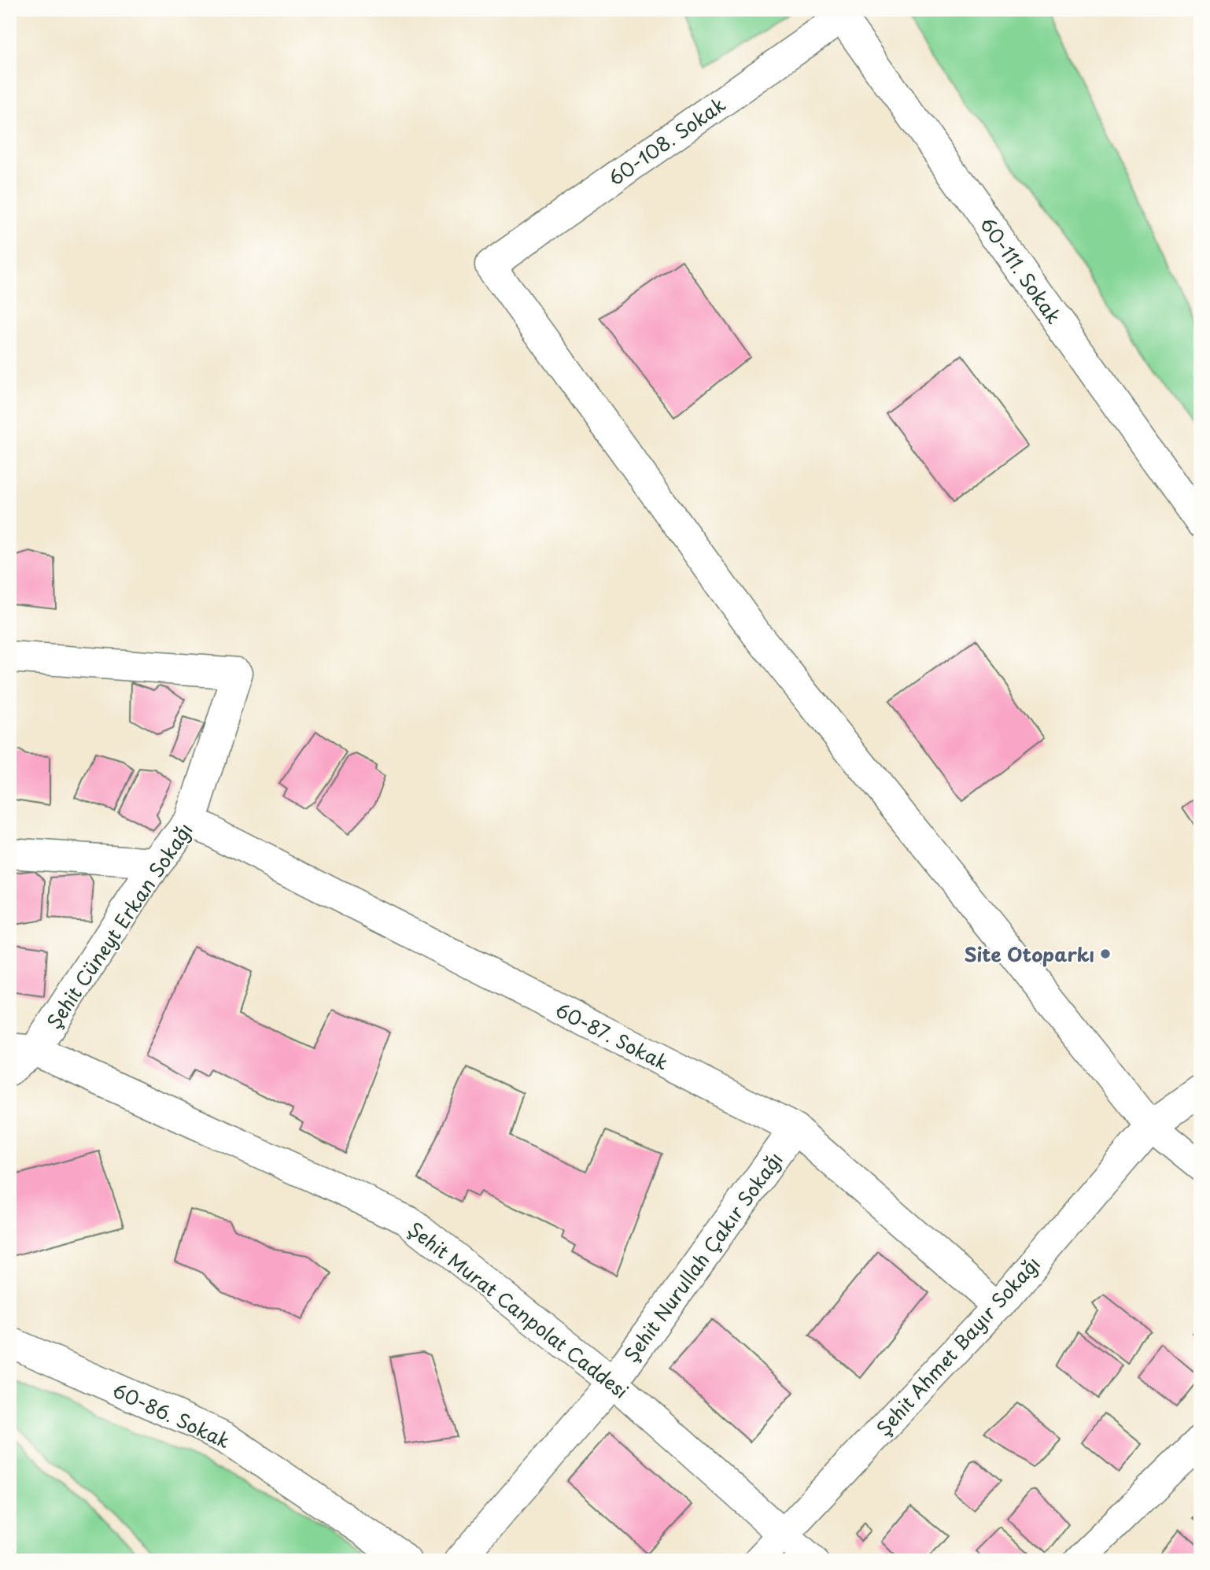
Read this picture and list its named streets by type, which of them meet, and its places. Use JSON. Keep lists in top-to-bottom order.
{
  "streets": {
    "street": [
      "60-108. Sokak",
      "60-111. Sokak",
      "Şehit Cüneyt Erkan Sokağı",
      "60-87. Sokak",
      "Şehit Nurullah Çakır Sokağı",
      "Şehit Murat Canpolat Caddesi",
      "Şehit Ahmet Bayır Sokağı",
      "60-86. Sokak"
    ]
  },
  "crossings": [
    ["60-108. Sokak", "60-111. Sokak"],
    ["60-108. Sokak", "Şehit Ahmet Bayır Sokağı"],
    ["Şehit Cüneyt Erkan Sokağı", "60-87. Sokak"],
    ["Şehit Cüneyt Erkan Sokağı", "Şehit Murat Canpolat Caddesi"],
    ["60-87. Sokak", "Şehit Nurullah Çakır Sokağı"],
    ["60-87. Sokak", "Şehit Ahmet Bayır Sokağı"],
    ["Şehit Nurullah Çakır Sokağı", "Şehit Murat Canpolat Caddesi"],
    ["Şehit Murat Canpolat Caddesi", "Şehit Ahmet Bayır Sokağı"]
  ],
  "places": ["Site Otoparkı"]
}
